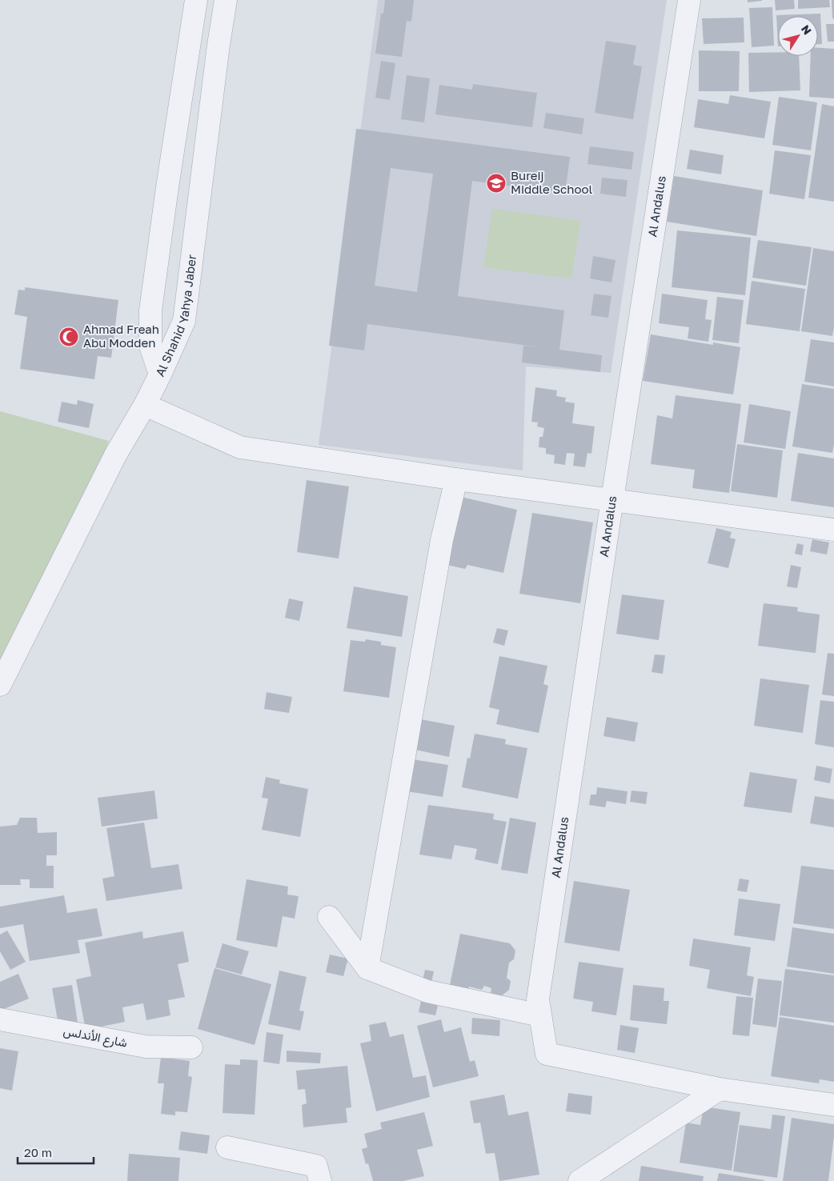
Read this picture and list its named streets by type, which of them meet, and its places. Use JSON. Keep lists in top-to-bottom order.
{
  "streets": {
    "street": ["Al Andalus", "Al Shahid Yahya Jaber", "شارع الأندلس"]
  },
  "places": {
    "school or university": ["Bureij Middle School"],
    "mosque": ["Ahmad Freah Abu Modden"]
  },
  "scale_bar": "20 m",
  "north": "top right"
}
